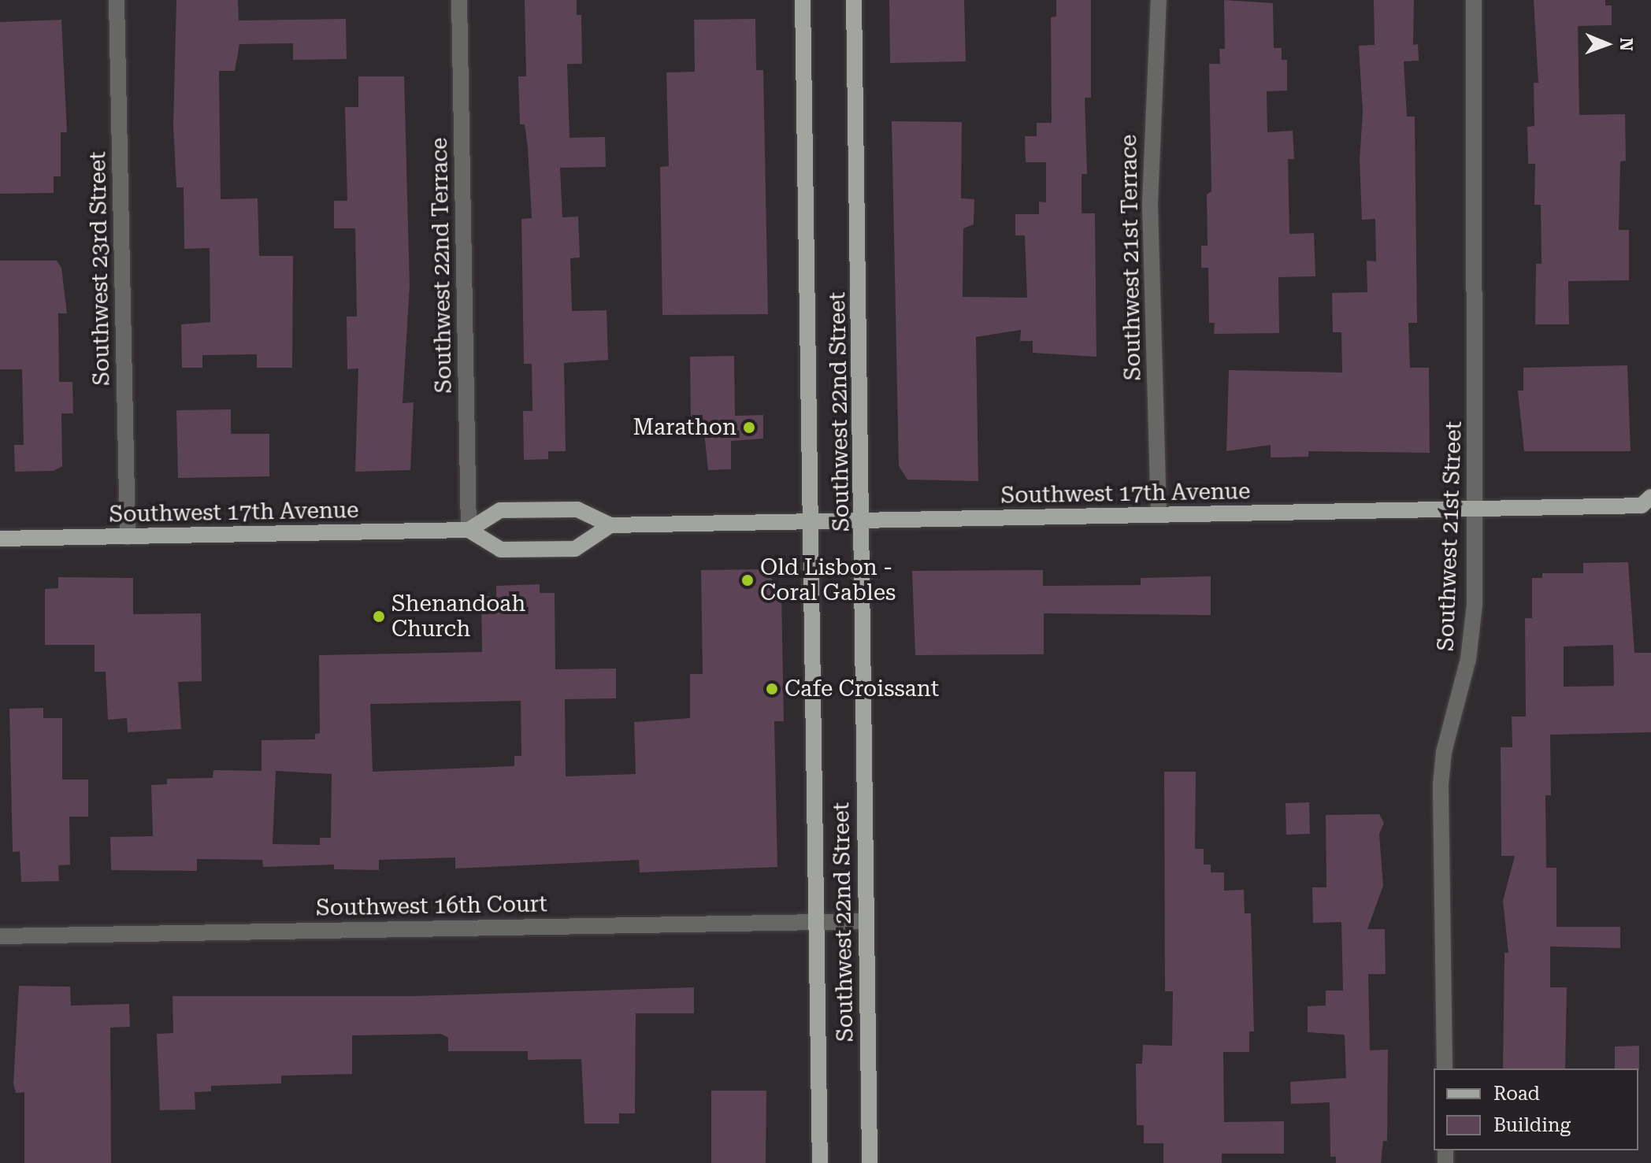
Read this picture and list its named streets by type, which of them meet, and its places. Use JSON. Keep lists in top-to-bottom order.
{
  "streets": {
    "main road": ["Southwest 22nd Street", "Southwest 17th Avenue"],
    "street": [
      "Southwest 21st Terrace",
      "Southwest 22nd Terrace",
      "Southwest 23rd Street",
      "Southwest 21st Street",
      "Southwest 16th Court"
    ]
  },
  "crossings": [
    ["Southwest 21st Terrace", "Southwest 17th Avenue"],
    ["Southwest 22nd Terrace", "Southwest 17th Avenue"],
    ["Southwest 23rd Street", "Southwest 17th Avenue"],
    ["Southwest 22nd Street", "Southwest 17th Avenue"],
    ["Southwest 22nd Street", "Southwest 16th Court"],
    ["Southwest 17th Avenue", "Southwest 21st Street"]
  ],
  "places": [
    "Marathon",
    "Old Lisbon - Coral Gables",
    "Shenandoah Church",
    "Cafe Croissant"
  ],
  "legend": ["Road", "Building"],
  "north": "right"
}
